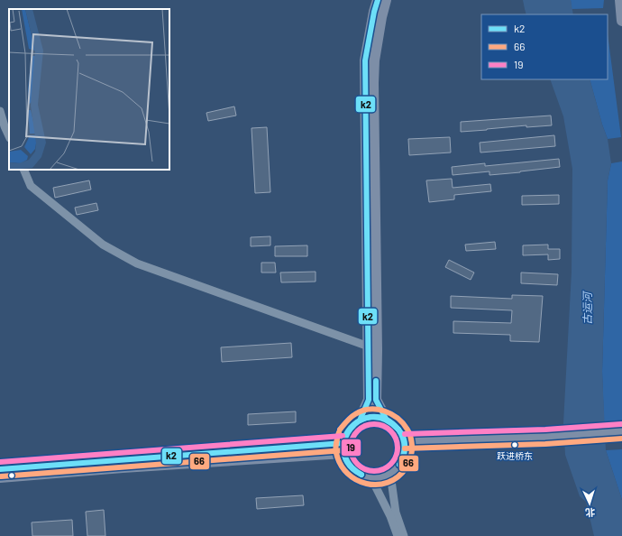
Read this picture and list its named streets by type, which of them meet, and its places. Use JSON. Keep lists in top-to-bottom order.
{
  "water": ["古运河"],
  "places": ["跃进桥东"],
  "lines": ["transit line k2", "transit line 66", "transit line 19"],
  "legend": ["k2", "66", "19"],
  "north": "bottom"
}
